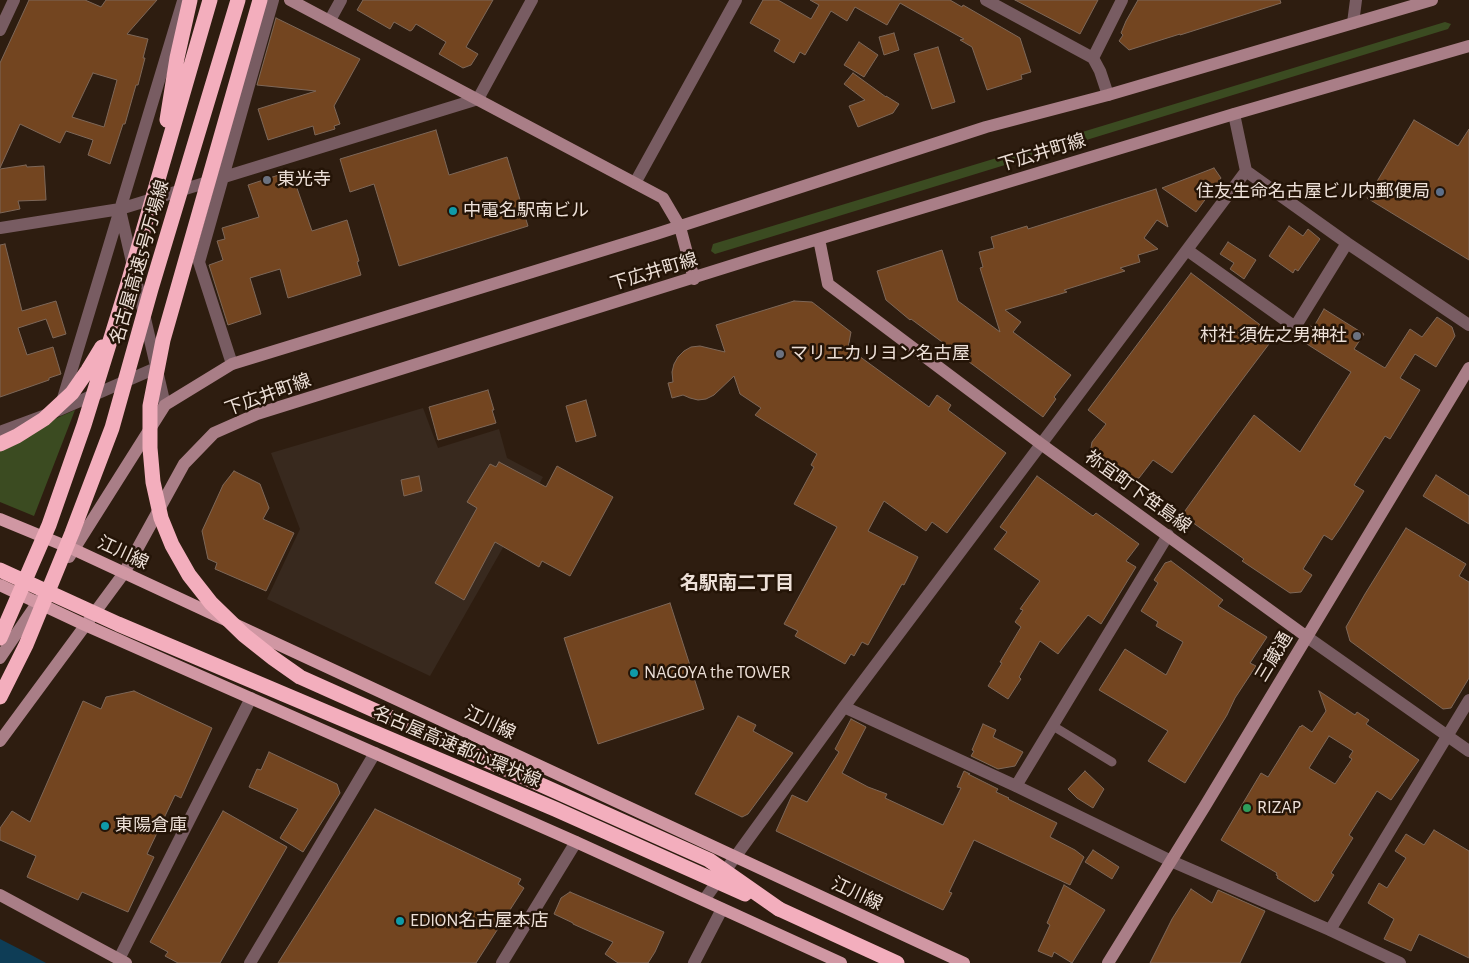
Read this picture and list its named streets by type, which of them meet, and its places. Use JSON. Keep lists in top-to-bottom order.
{
  "streets": {
    "highway": ["名古屋高速5号万場線", "名古屋高速都心環状線"],
    "main road": ["江川線"],
    "street": ["下広井町線", "祢宜町下笹島線", "三蔵通"]
  },
  "crossings": [
    ["下広井町線", "祢宜町下笹島線"],
    ["下広井町線", "江川線"],
    ["祢宜町下笹島線", "三蔵通"]
  ],
  "districts": ["名駅南二丁目"],
  "places": [
    "東光寺",
    "住友生命名古屋ビル内郵便局",
    "中電名駅南ビル",
    "村社 須佐之男神社",
    "マリエカリヨン名古屋",
    "NAGOYA the TOWER",
    "RIZAP",
    "東陽倉庫",
    "EDION名古屋本店"
  ]
}
